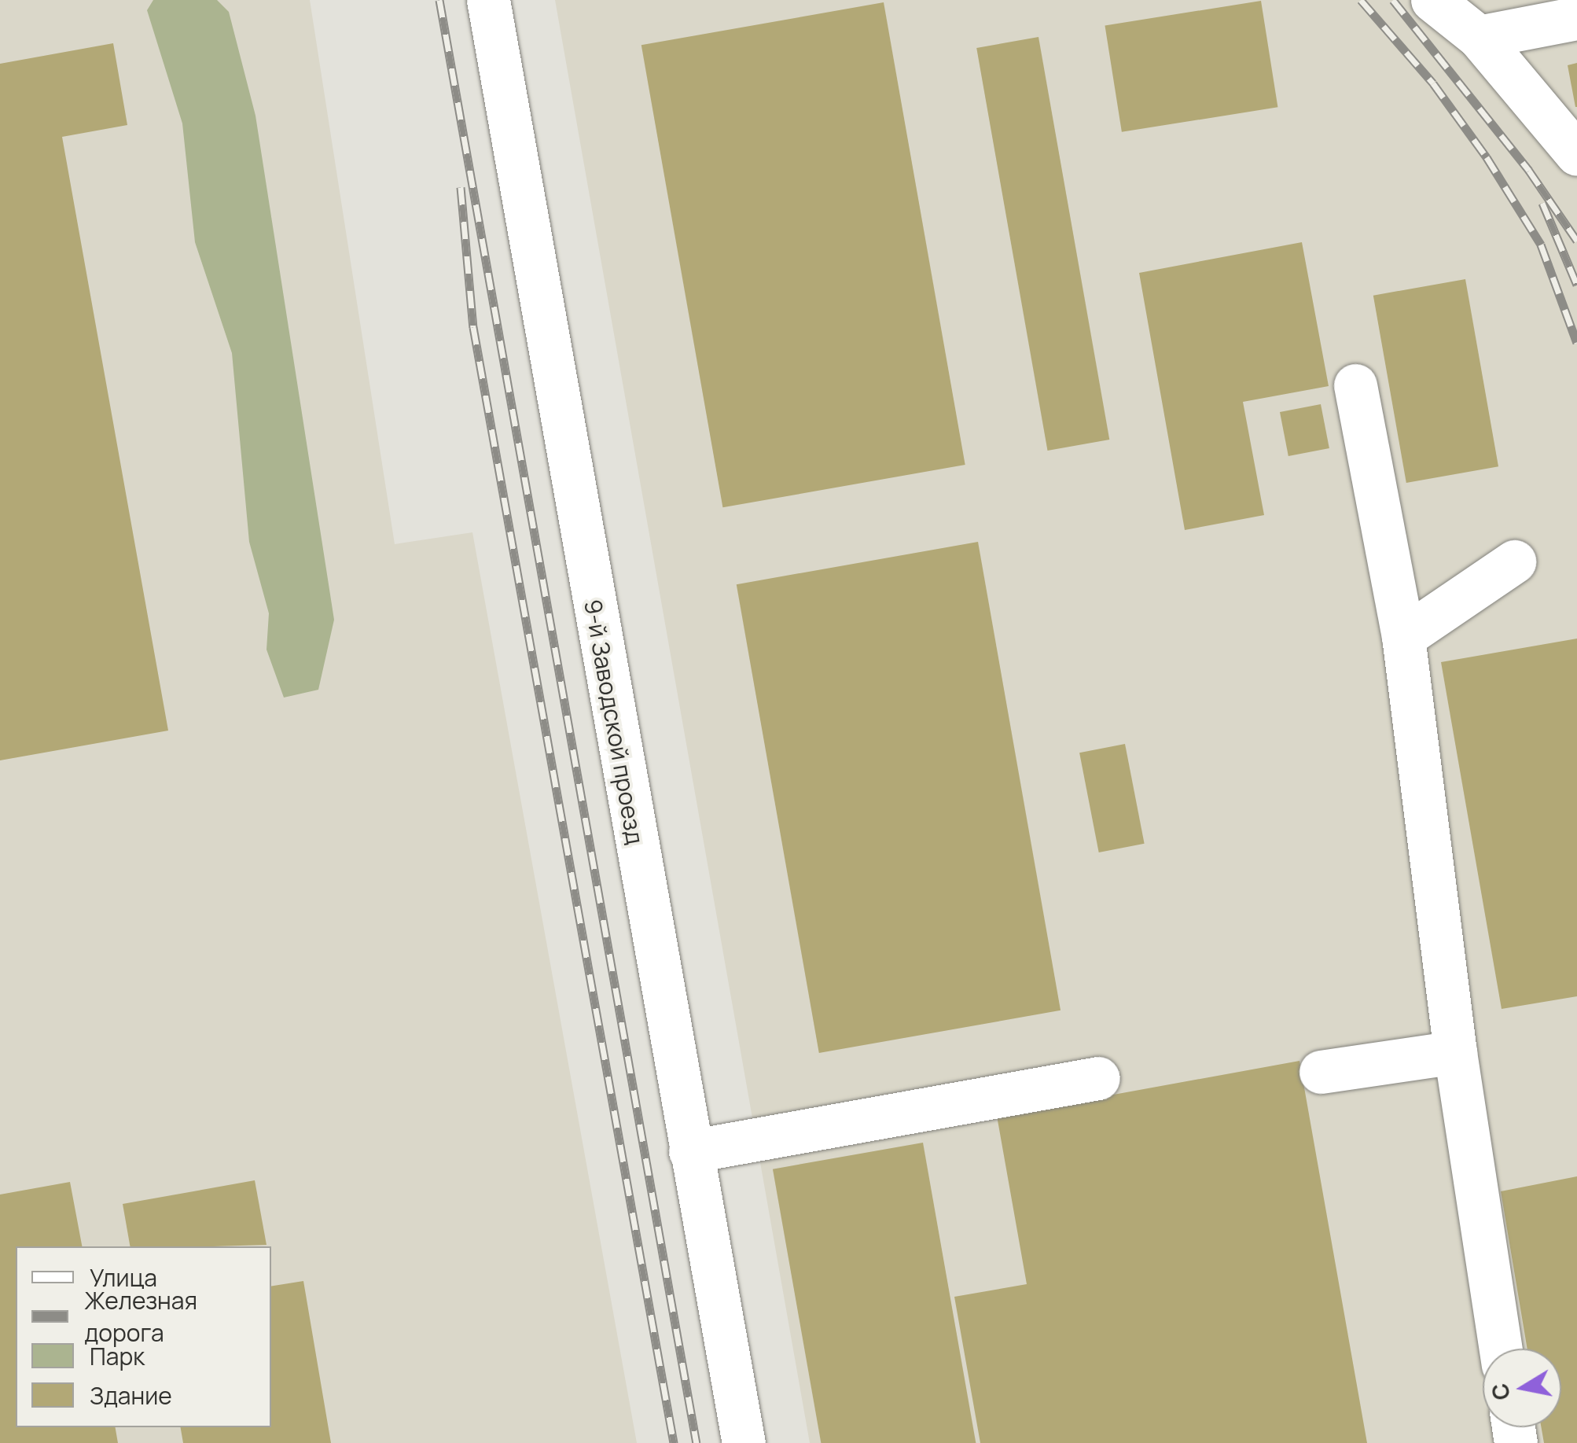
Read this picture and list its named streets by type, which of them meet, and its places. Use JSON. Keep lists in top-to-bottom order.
{
  "streets": {
    "lane": ["9-й Заводской проезд"]
  },
  "legend": [
    "Улица",
    "Железная дорога",
    "Парк",
    "Здание"
  ],
  "north": "left"
}
